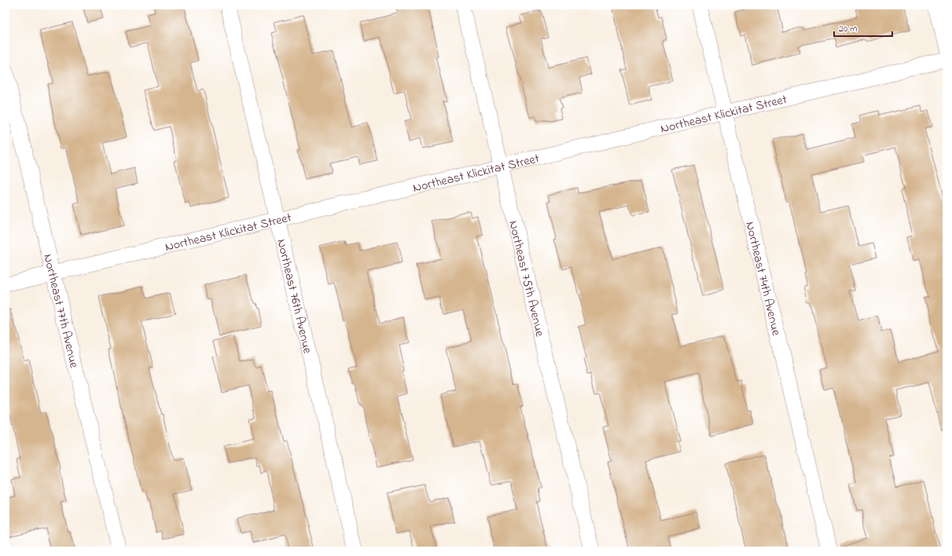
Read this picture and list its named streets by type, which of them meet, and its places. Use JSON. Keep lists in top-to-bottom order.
{
  "streets": {
    "street": [
      "Northeast Klickitat Street",
      "Northeast 75th Avenue",
      "Northeast 74th Avenue",
      "Northeast 76th Avenue",
      "Northeast 77th Avenue"
    ]
  },
  "crossings": [
    ["Northeast Klickitat Street", "Northeast 75th Avenue"],
    ["Northeast Klickitat Street", "Northeast 74th Avenue"],
    ["Northeast Klickitat Street", "Northeast 76th Avenue"],
    ["Northeast Klickitat Street", "Northeast 77th Avenue"]
  ],
  "scale_bar": "20 m"
}
